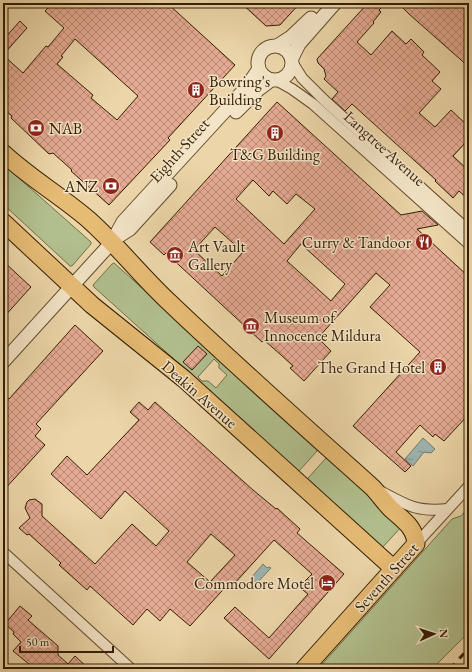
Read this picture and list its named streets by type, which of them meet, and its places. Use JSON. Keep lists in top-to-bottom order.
{
  "streets": {
    "highway": ["Deakin Avenue", "Seventh Street"],
    "street": ["Langtree Avenue", "Eighth Street"]
  },
  "crossings": [
    ["Langtree Avenue", "Eighth Street"],
    ["Eighth Street", "Deakin Avenue"],
    ["Deakin Avenue", "Seventh Street"]
  ],
  "places": {
    "building": ["Bowring's Building", "T&G Building", "The Grand Hotel"],
    "bank": ["NAB", "ANZ"],
    "restaurant": ["Curry & Tandoor"],
    "museum": ["Art Vault Gallery", "Museum of Innocence Mildura"],
    "hotel": ["Commodore Motel"]
  },
  "scale_bar": "50 m",
  "north": "right"
}
